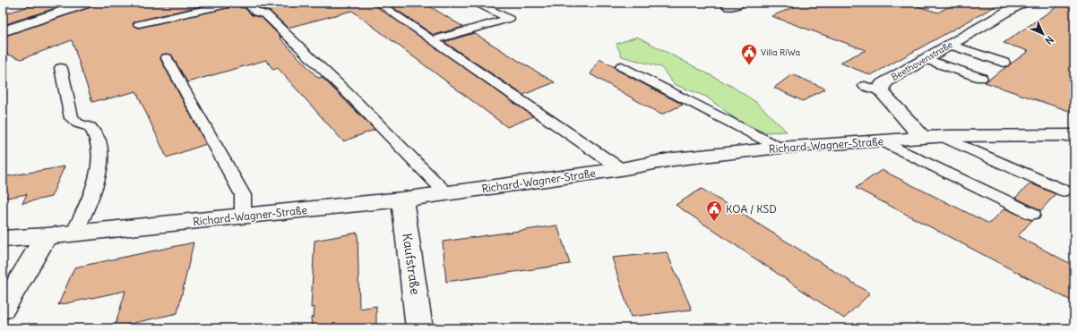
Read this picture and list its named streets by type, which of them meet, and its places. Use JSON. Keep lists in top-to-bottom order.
{
  "streets": {
    "street": ["Beethovenstraße", "Richard-Wagner-Straße", "Kaufstraße"]
  },
  "crossings": [
    ["Richard-Wagner-Straße", "Kaufstraße"]
  ],
  "places": {
    "public building": ["Villa RiWa", "KOA / KSD"]
  },
  "north": "bottom right"
}
